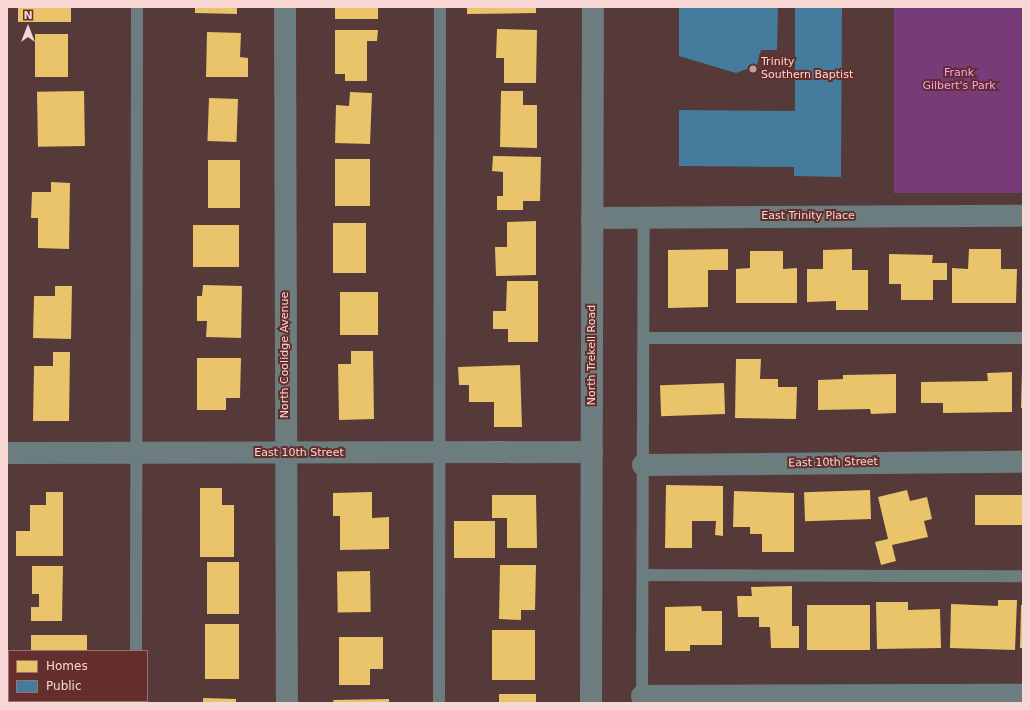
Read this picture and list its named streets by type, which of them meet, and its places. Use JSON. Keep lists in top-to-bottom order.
{
  "streets": {
    "main road": ["North Trekell Road"],
    "street": ["East Trinity Place", "North Coolidge Avenue", "East 10th Street"]
  },
  "crossings": [
    ["East Trinity Place", "North Trekell Road"],
    ["North Coolidge Avenue", "East 10th Street"],
    ["North Trekell Road", "East 10th Street"]
  ],
  "parks": ["Frank Gilbert's Park"],
  "places": ["Trinity Southern Baptist"],
  "legend": ["Homes", "Public"],
  "north": "top"
}
